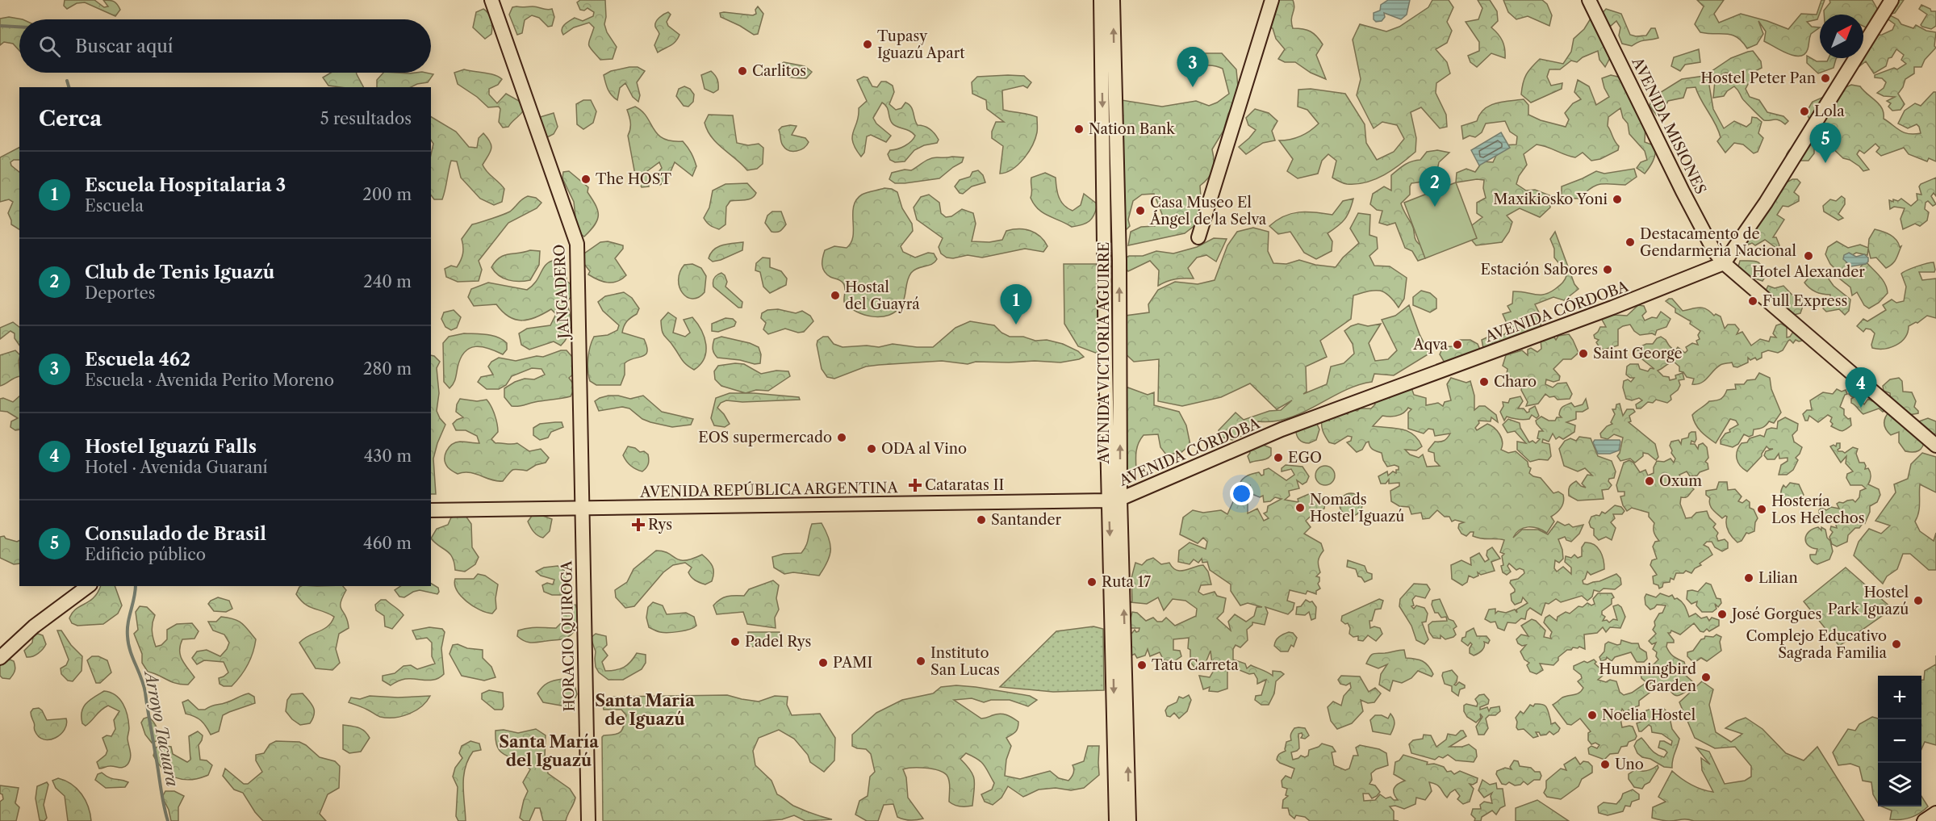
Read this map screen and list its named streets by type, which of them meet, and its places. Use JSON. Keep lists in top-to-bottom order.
{
  "streets": {
    "main road": [
      "AVENIDA MISIONES",
      "JANGADERO",
      "AVENIDA CÓRDOBA",
      "AVENIDA VICTORIA AGUIRRE",
      "AVENIDA REPÚBLICA ARGENTINA",
      "HORACIO QUIROGA"
    ]
  },
  "crossings": [
    ["AVENIDA MISIONES", "AVENIDA CÓRDOBA"],
    ["JANGADERO", "AVENIDA REPÚBLICA ARGENTINA"],
    ["JANGADERO", "HORACIO QUIROGA"],
    ["AVENIDA CÓRDOBA", "AVENIDA VICTORIA AGUIRRE"],
    ["AVENIDA CÓRDOBA", "AVENIDA REPÚBLICA ARGENTINA"],
    ["AVENIDA VICTORIA AGUIRRE", "AVENIDA REPÚBLICA ARGENTINA"],
    ["AVENIDA REPÚBLICA ARGENTINA", "HORACIO QUIROGA"]
  ],
  "districts": ["Santa Maria de Iguazú", "Santa María del Iguazú"],
  "water": ["Arroyo Tacuara"],
  "places": {
    "other": [
      "Tupasy Iguazú Apart",
      "Carlitos",
      "Hostel Peter Pan",
      "Lola",
      "Nation Bank",
      "The HOST",
      "Maxikiosko Yoni",
      "Casa Museo El Ángel de la Selva",
      "Destacamento de Gendarmerìa Nacional",
      "Hotel Alexander",
      "Estación Sabores",
      "Hostal del Guayrá",
      "Full Express",
      "Aqva",
      "Saint George",
      "Charo",
      "EOS supermercado",
      "ODA al Vino",
      "EGO",
      "Oxum",
      "Nomads Hostel Iguazú",
      "Hostería Los Helechos",
      "Santander",
      "Lilian",
      "Ruta 17",
      "Hostel Park Iguazú",
      "José Gorgues",
      "Padel Rys",
      "Complejo Educativo Sagrada Familia",
      "Instituto San Lucas",
      "PAMI",
      "Tatu Carreta",
      "Hummingbird Garden",
      "Noelia Hostel",
      "Uno"
    ],
    "health": ["Cataratas II", "Rys"]
  },
  "north": "top right",
  "page": {
    "search": "Buscar aquí",
    "pins": [
      "3",
      "5",
      "2",
      "1",
      "4"
    ],
    "heading": ["Cerca", "5 resultados"],
    "list": [
      {
        "mark": "1",
        "name": "Escuela Hospitalaria 3",
        "note": "Escuela",
        "value": "200 m"
      },
      {
        "mark": "2",
        "name": "Club de Tenis Iguazú",
        "note": "Deportes",
        "value": "240 m"
      },
      {
        "mark": "3",
        "name": "Escuela 462",
        "note": "Escuela · Avenida Perito Moreno",
        "value": "280 m"
      },
      {
        "mark": "4",
        "name": "Hostel Iguazú Falls",
        "note": "Hotel · Avenida Guaraní",
        "value": "430 m"
      },
      {
        "mark": "5",
        "name": "Consulado de Brasil",
        "note": "Edificio público",
        "value": "460 m"
      }
    ],
    "map_buttons": ["+", "−"]
  }
}
